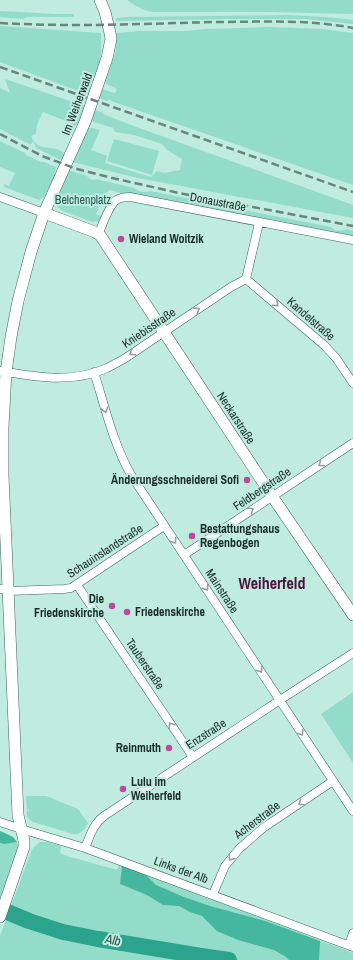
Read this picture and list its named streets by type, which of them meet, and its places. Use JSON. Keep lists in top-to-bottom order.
{
  "streets": {
    "street": [
      "Im Weiherwald",
      "Donaustraße",
      "Kandelstraße",
      "Kniebisstraße",
      "Neckarstraße",
      "Feldbergstraße",
      "Schauinslandstraße",
      "Mainstraße",
      "Tauberstraße",
      "Enzstraße",
      "Acherstraße",
      "Links der Alb"
    ]
  },
  "crossings": [
    ["Im Weiherwald", "Kniebisstraße"],
    ["Im Weiherwald", "Schauinslandstraße"],
    ["Im Weiherwald", "Links der Alb"],
    ["Donaustraße", "Neckarstraße"],
    ["Kandelstraße", "Kniebisstraße"],
    ["Kniebisstraße", "Neckarstraße"],
    ["Kniebisstraße", "Mainstraße"],
    ["Neckarstraße", "Feldbergstraße"],
    ["Feldbergstraße", "Mainstraße"],
    ["Schauinslandstraße", "Mainstraße"],
    ["Schauinslandstraße", "Tauberstraße"],
    ["Mainstraße", "Enzstraße"],
    ["Mainstraße", "Acherstraße"],
    ["Tauberstraße", "Enzstraße"],
    ["Enzstraße", "Links der Alb"],
    ["Acherstraße", "Links der Alb"]
  ],
  "one_way": [
    "Kandelstraße",
    "Mainstraße",
    "Tauberstraße",
    "Acherstraße"
  ],
  "districts": ["Weiherfeld"],
  "water": ["Alb"],
  "parks": ["Belchenplatz"],
  "places": [
    "Wieland Woitzik",
    "Änderungsschneiderei Sofi",
    "Bestattungshaus Regenbogen",
    "Die Friedenskirche",
    "Friedenskirche",
    "Reinmuth",
    "Lulu im Weiherfeld"
  ]
}
